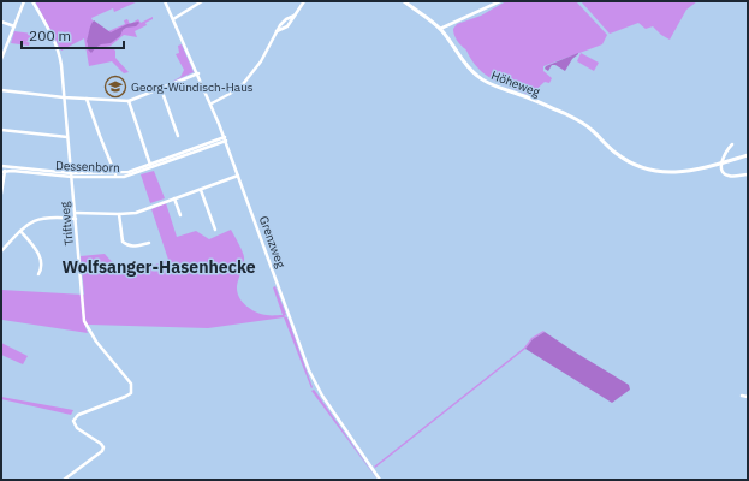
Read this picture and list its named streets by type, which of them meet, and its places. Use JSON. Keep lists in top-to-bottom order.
{
  "streets": {
    "street": [
      "Höheweg",
      "Dessenborn",
      "Triftweg",
      "Grenzweg"
    ]
  },
  "crossings": [
    ["Dessenborn", "Triftweg"],
    ["Dessenborn", "Grenzweg"]
  ],
  "districts": ["Wolfsanger-Hasenhecke"],
  "places": {
    "school or university": ["Georg-Wündisch-Haus"]
  },
  "scale_bar": "200 m"
}
